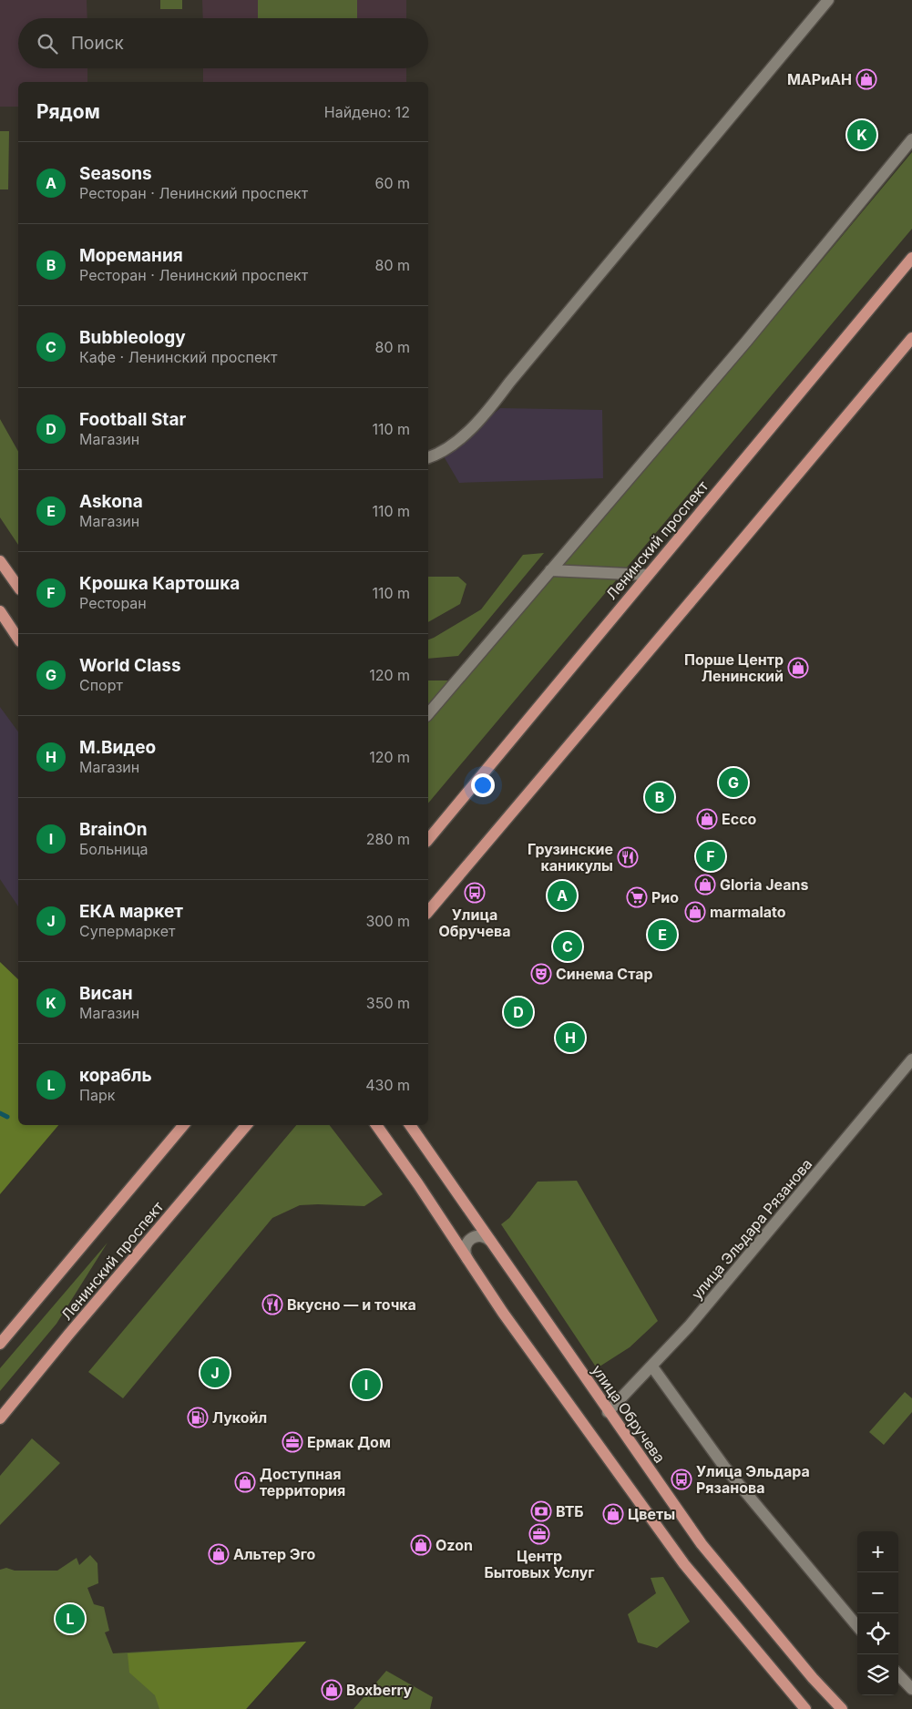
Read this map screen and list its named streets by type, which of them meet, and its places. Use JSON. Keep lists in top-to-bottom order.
{
  "streets": {
    "main road": ["Ленинский проспект", "улица Обручева"],
    "street": ["улица Эльдара Рязанова"]
  },
  "crossings": [
    ["улица Эльдара Рязанова", "улица Обручева"]
  ],
  "places": {
    "shop": [
      "МАРиАН",
      "Порше Центр Ленинский",
      "Ecco",
      "Gloria Jeans",
      "marmalato",
      "Доступная территория",
      "Цветы",
      "Ozon",
      "Альтер Эго",
      "Boxberry"
    ],
    "restaurant": ["Грузинские каникулы", "Вкусно — и точка"],
    "bus stop": ["Улица Обручева", "Улица Эльдара Рязанова"],
    "supermarket": ["Рио"],
    "theatre": ["Синема Стар"],
    "fuel station": ["Лукойл"],
    "office": ["Ермак Дом", "Центр Бытовых Услуг"],
    "bank": ["ВТБ"]
  },
  "page": {
    "search": "Поиск",
    "heading": ["Рядом", "Найдено: 12"],
    "pins": [
      "K",
      "G",
      "B",
      "F",
      "A",
      "E",
      "C",
      "D",
      "H",
      "J",
      "I",
      "L"
    ],
    "list": [
      {
        "mark": "A",
        "name": "Seasons",
        "note": "Ресторан · Ленинский проспект",
        "value": "60 m"
      },
      {
        "mark": "B",
        "name": "Моремания",
        "note": "Ресторан · Ленинский проспект",
        "value": "80 m"
      },
      {
        "mark": "C",
        "name": "Bubbleology",
        "note": "Кафе · Ленинский проспект",
        "value": "80 m"
      },
      {
        "mark": "D",
        "name": "Football Star",
        "note": "Магазин",
        "value": "110 m"
      },
      {
        "mark": "E",
        "name": "Askona",
        "note": "Магазин",
        "value": "110 m"
      },
      {
        "mark": "F",
        "name": "Крошка Картошка",
        "note": "Ресторан",
        "value": "110 m"
      },
      {
        "mark": "G",
        "name": "World Class",
        "note": "Спорт",
        "value": "120 m"
      },
      {
        "mark": "H",
        "name": "М.Видео",
        "note": "Магазин",
        "value": "120 m"
      },
      {
        "mark": "I",
        "name": "BrainOn",
        "note": "Больница",
        "value": "280 m"
      },
      {
        "mark": "J",
        "name": "ЕКА маркет",
        "note": "Супермаркет",
        "value": "300 m"
      },
      {
        "mark": "K",
        "name": "Висан",
        "note": "Магазин",
        "value": "350 m"
      },
      {
        "mark": "L",
        "name": "корабль",
        "note": "Парк",
        "value": "430 m"
      }
    ],
    "map_buttons": ["+", "−"]
  }
}
